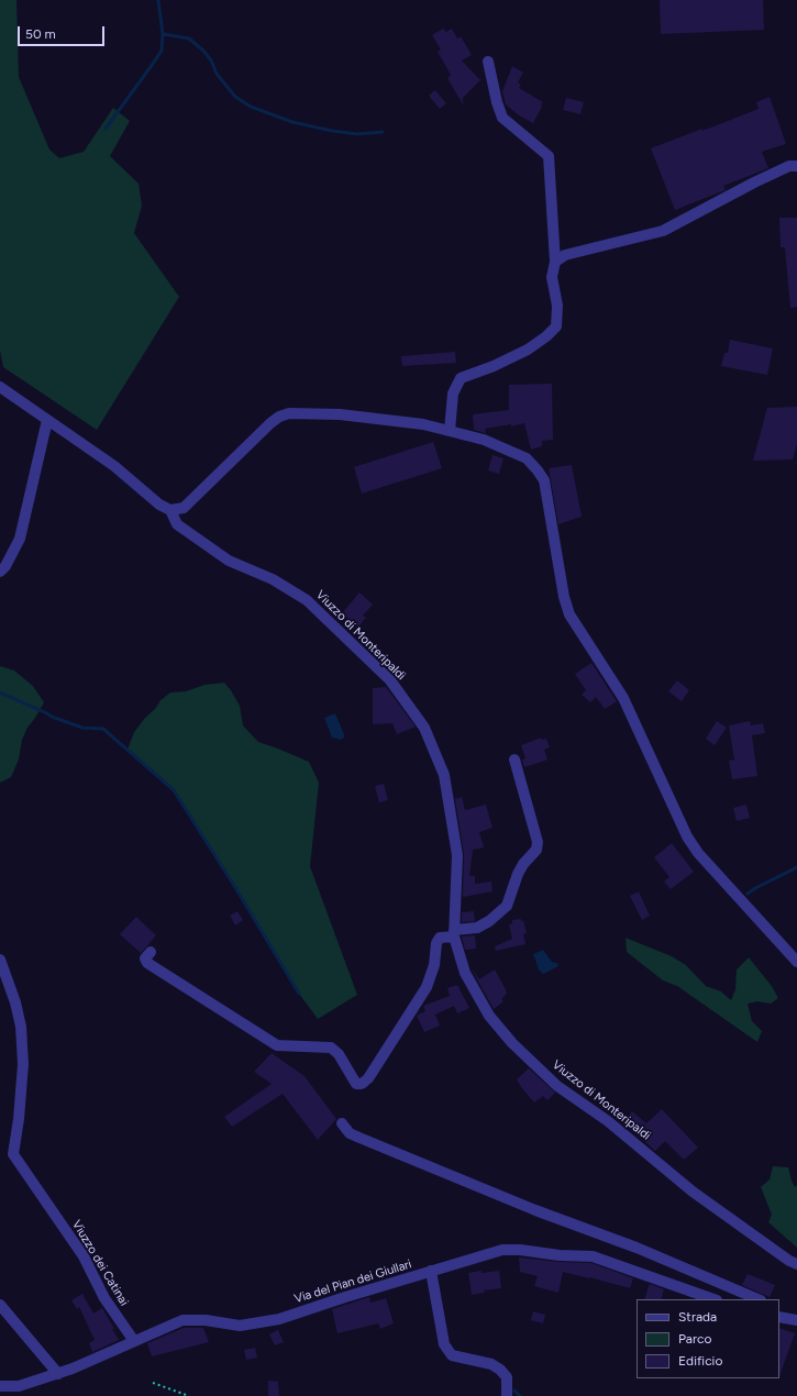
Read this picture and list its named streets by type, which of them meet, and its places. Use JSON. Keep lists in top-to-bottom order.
{
  "streets": {
    "street": ["Viuzzo di Monteripaldi", "Viuzzo dei Catinai", "Via del Pian dei Giullari"]
  },
  "crossings": [
    ["Viuzzo dei Catinai", "Via del Pian dei Giullari"]
  ],
  "legend": ["Strada", "Parco", "Edificio"],
  "scale_bar": "50 m"
}
